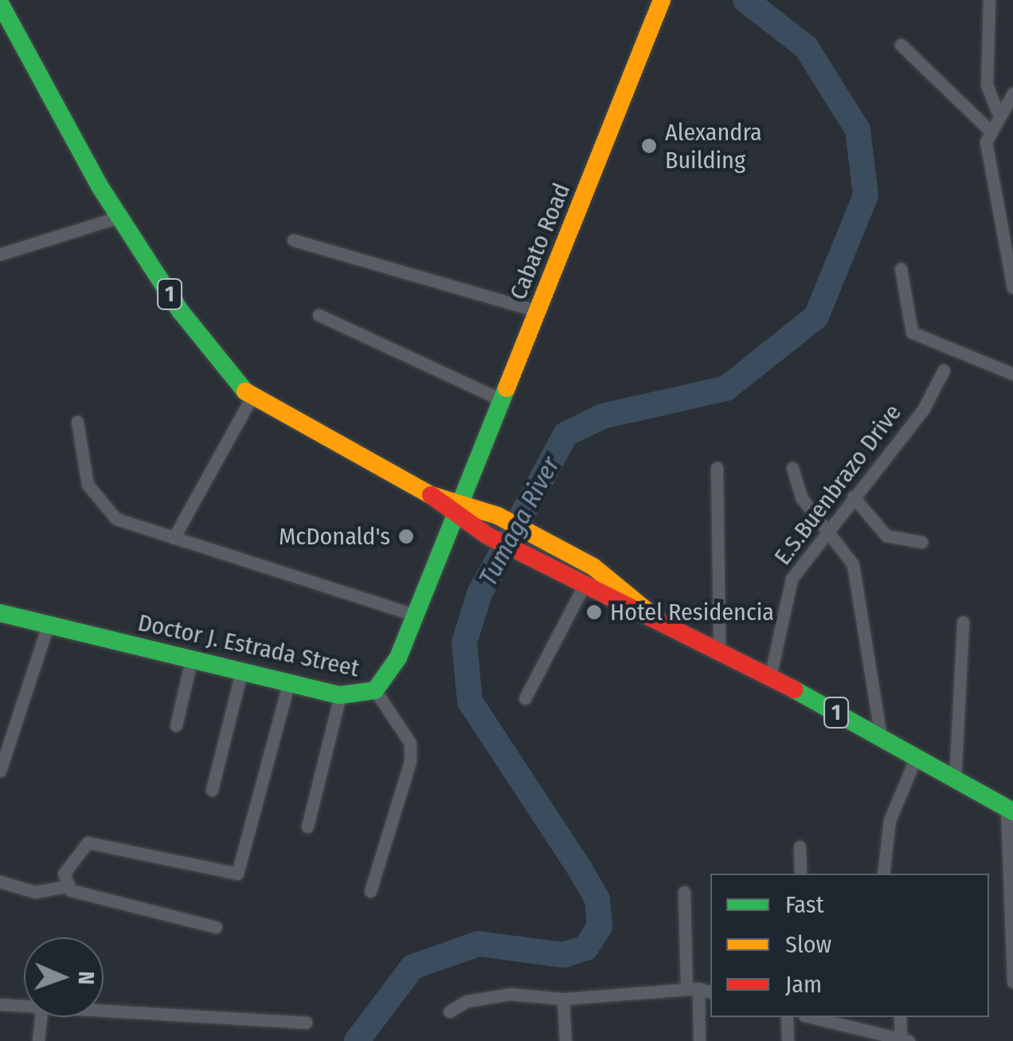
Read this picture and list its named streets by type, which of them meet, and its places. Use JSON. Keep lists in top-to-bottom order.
{
  "streets": {
    "main road": ["Cabato Road", "1", "Doctor J. Estrada Street"],
    "street": ["E.S.Buenbrazo Drive"]
  },
  "crossings": [
    ["Cabato Road", "1"],
    ["Cabato Road", "Doctor J. Estrada Street"],
    ["1", "E.S.Buenbrazo Drive"],
    ["1", "Doctor J. Estrada Street"]
  ],
  "water": ["Tumaga River"],
  "places": ["Alexandra Building", "McDonald's", "Hotel Residencia"],
  "legend": ["Fast", "Slow", "Jam"],
  "north": "right"
}
